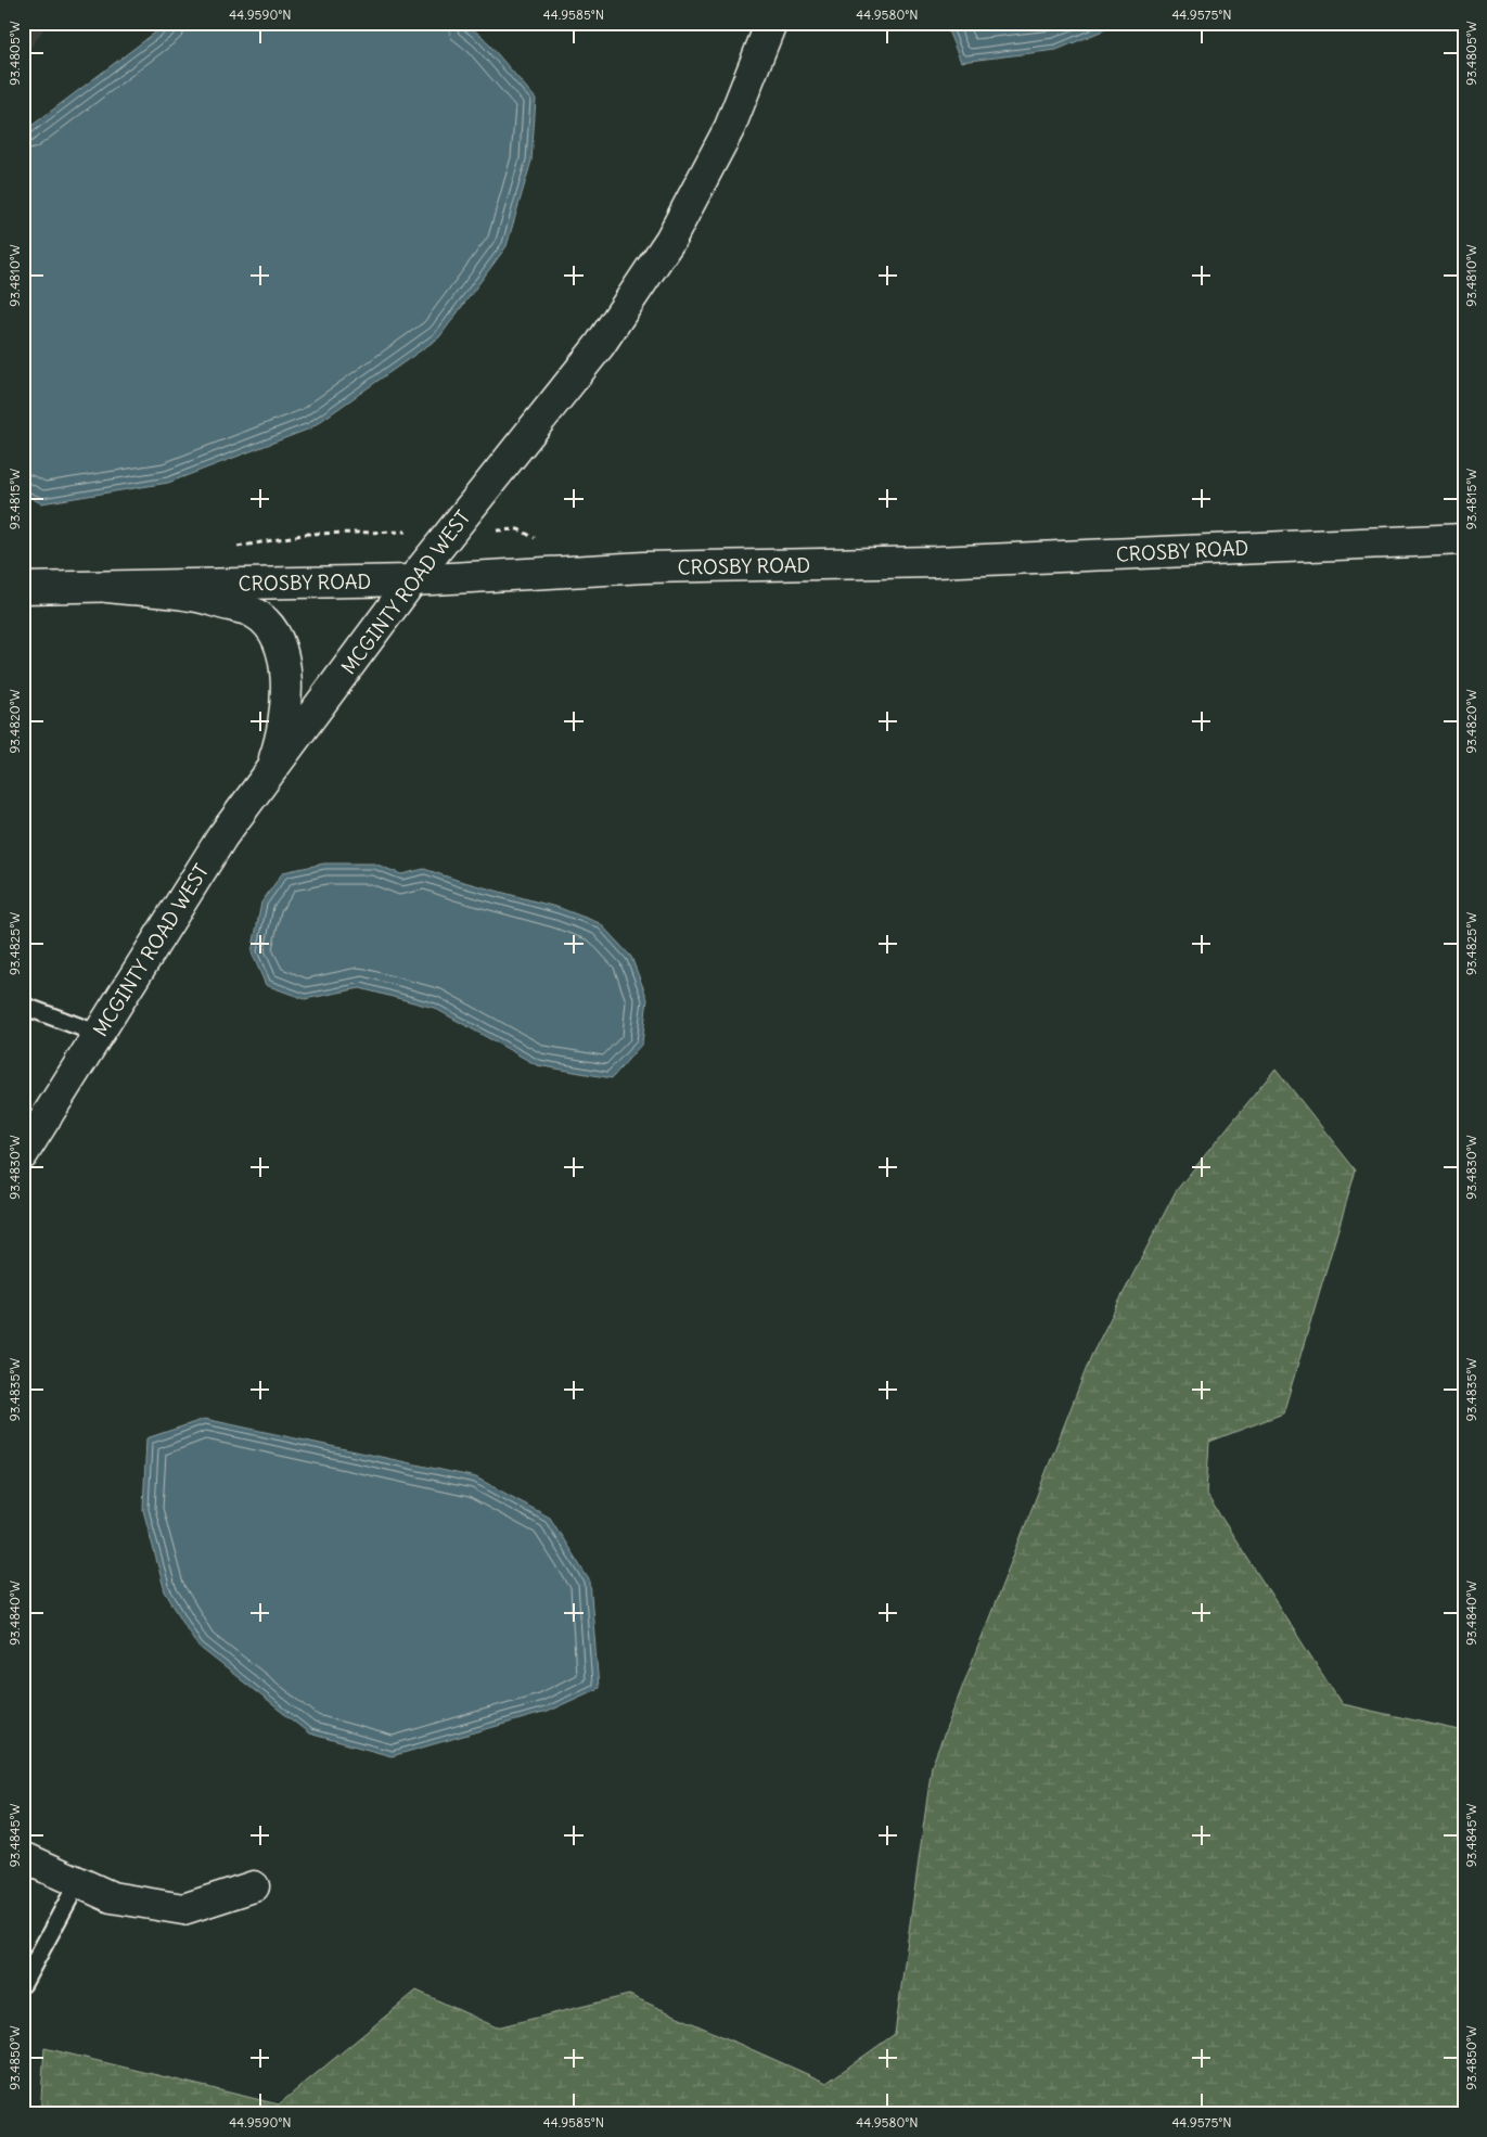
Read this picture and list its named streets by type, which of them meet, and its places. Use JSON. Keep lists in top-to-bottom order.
{
  "streets": {
    "main road": ["CROSBY ROAD", "MCGINTY ROAD WEST"]
  },
  "crossings": [
    ["CROSBY ROAD", "MCGINTY ROAD WEST"]
  ],
  "coordinates": [
    "44.9590°N",
    "44.9585°N",
    "44.9580°N",
    "44.9575°N",
    "93.4805°W",
    "93.4810°W",
    "93.4815°W",
    "93.4820°W",
    "93.4825°W",
    "93.4830°W",
    "93.4835°W",
    "93.4840°W",
    "93.4845°W",
    "93.4850°W"
  ]
}
